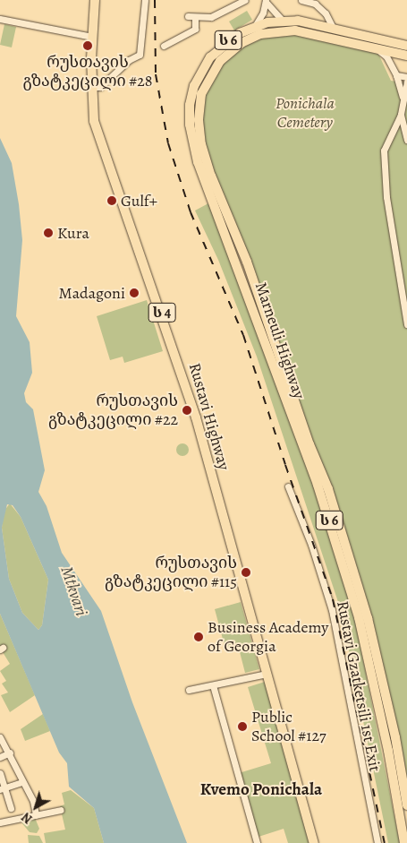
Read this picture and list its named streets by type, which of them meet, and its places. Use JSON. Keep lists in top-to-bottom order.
{
  "streets": {
    "highway": [
      "ს 6",
      "ს 4",
      "Marneuli Highway",
      "Rustavi Highway"
    ],
    "street": ["Rustavi Gzatketsili 1st Exit"]
  },
  "districts": ["Kvemo Ponichala"],
  "water": ["Mtkvari"],
  "parks": ["Ponichala Cemetery"],
  "places": [
    "რუსთავის გზატკეცილი #28",
    "Gulf+",
    "Kura",
    "Madagoni",
    "რუსთავის გზატკეცილი #22",
    "რუსთავის გზატკეცილი #115",
    "Business Academy of Georgia",
    "Public School #127"
  ],
  "north": "bottom left"
}
